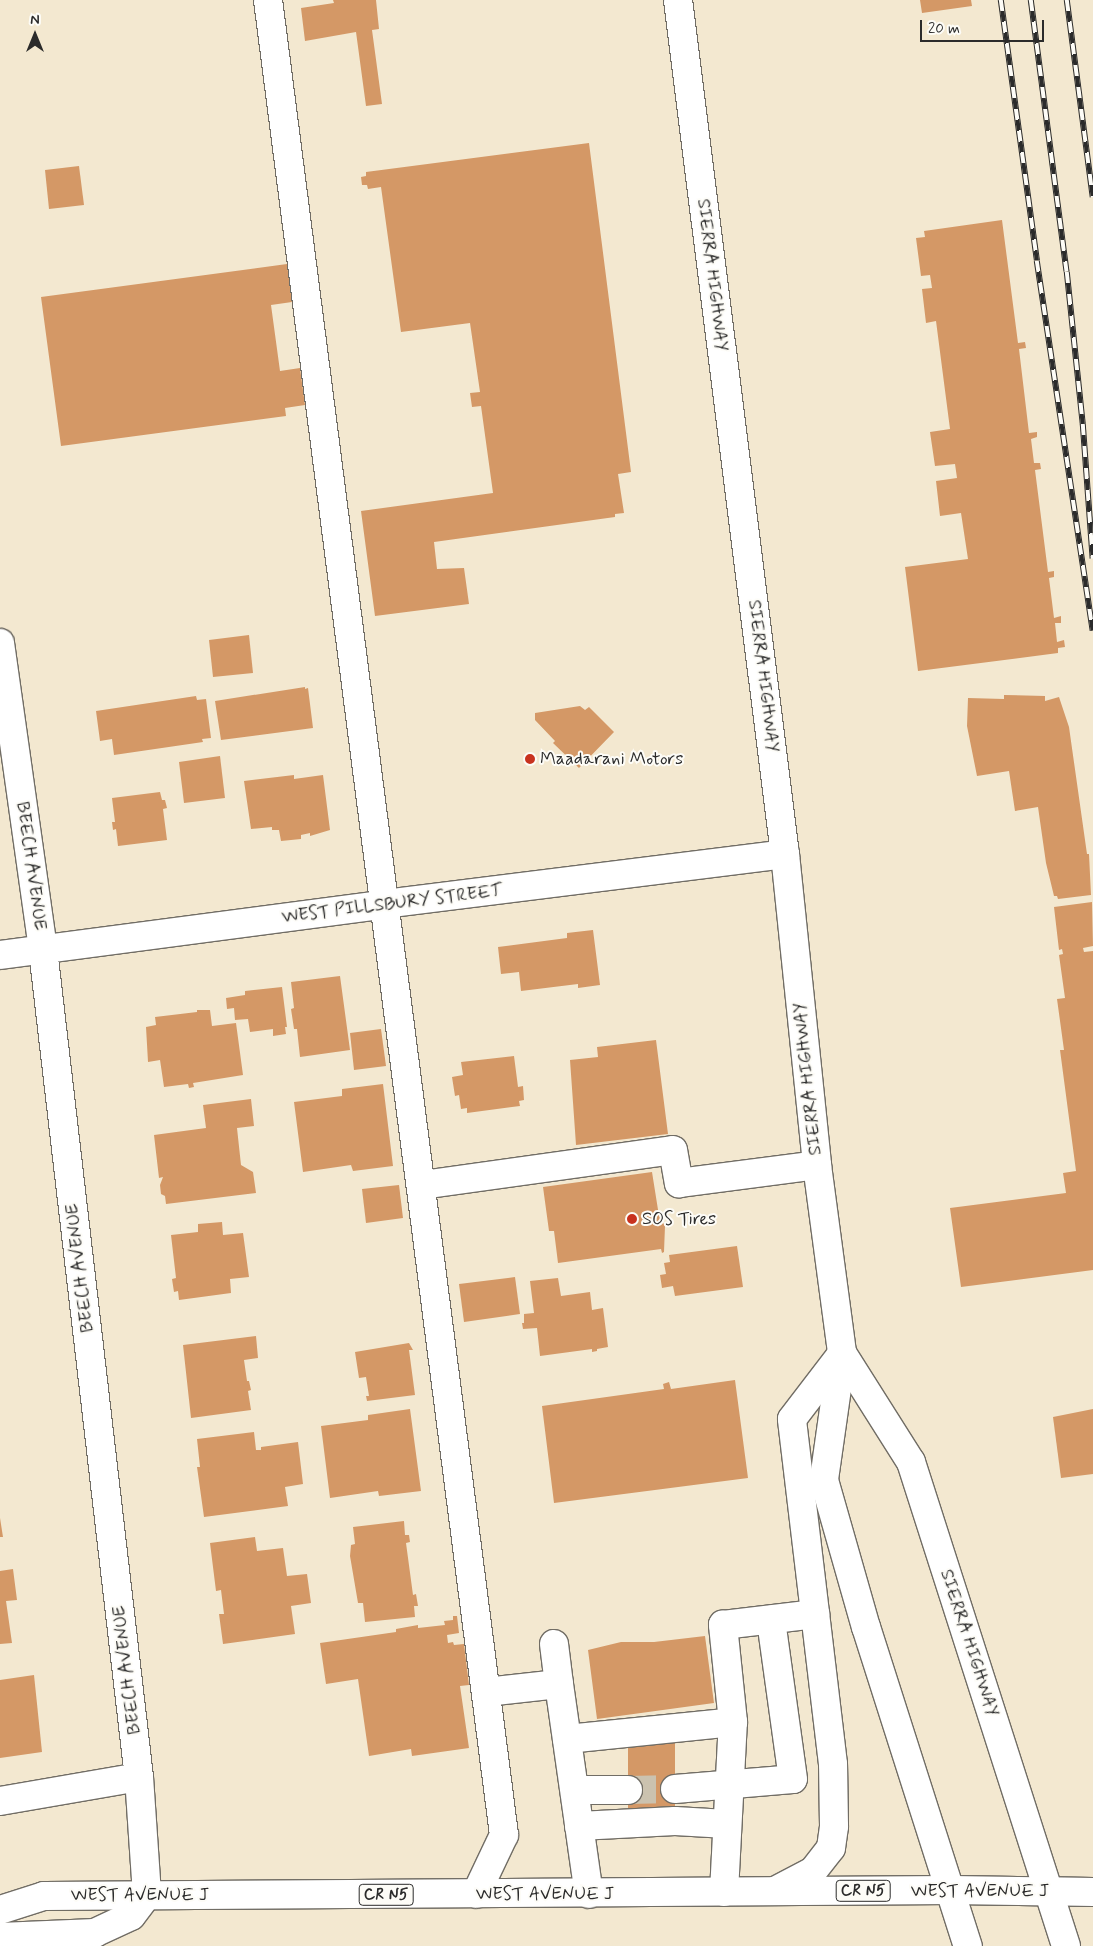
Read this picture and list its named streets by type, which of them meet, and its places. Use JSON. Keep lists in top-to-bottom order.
{
  "streets": {
    "main road": [
      "SIERRA HIGHWAY",
      "BEECH AVENUE",
      "WEST PILLSBURY STREET",
      "CR N5",
      "WEST AVENUE J"
    ]
  },
  "crossings": [
    ["SIERRA HIGHWAY", "WEST PILLSBURY STREET"],
    ["SIERRA HIGHWAY", "WEST AVENUE J"],
    ["BEECH AVENUE", "WEST PILLSBURY STREET"],
    ["BEECH AVENUE", "WEST AVENUE J"]
  ],
  "places": ["Maadarani Motors", "SOS Tires"],
  "scale_bar": "20 m",
  "north": "top"
}
